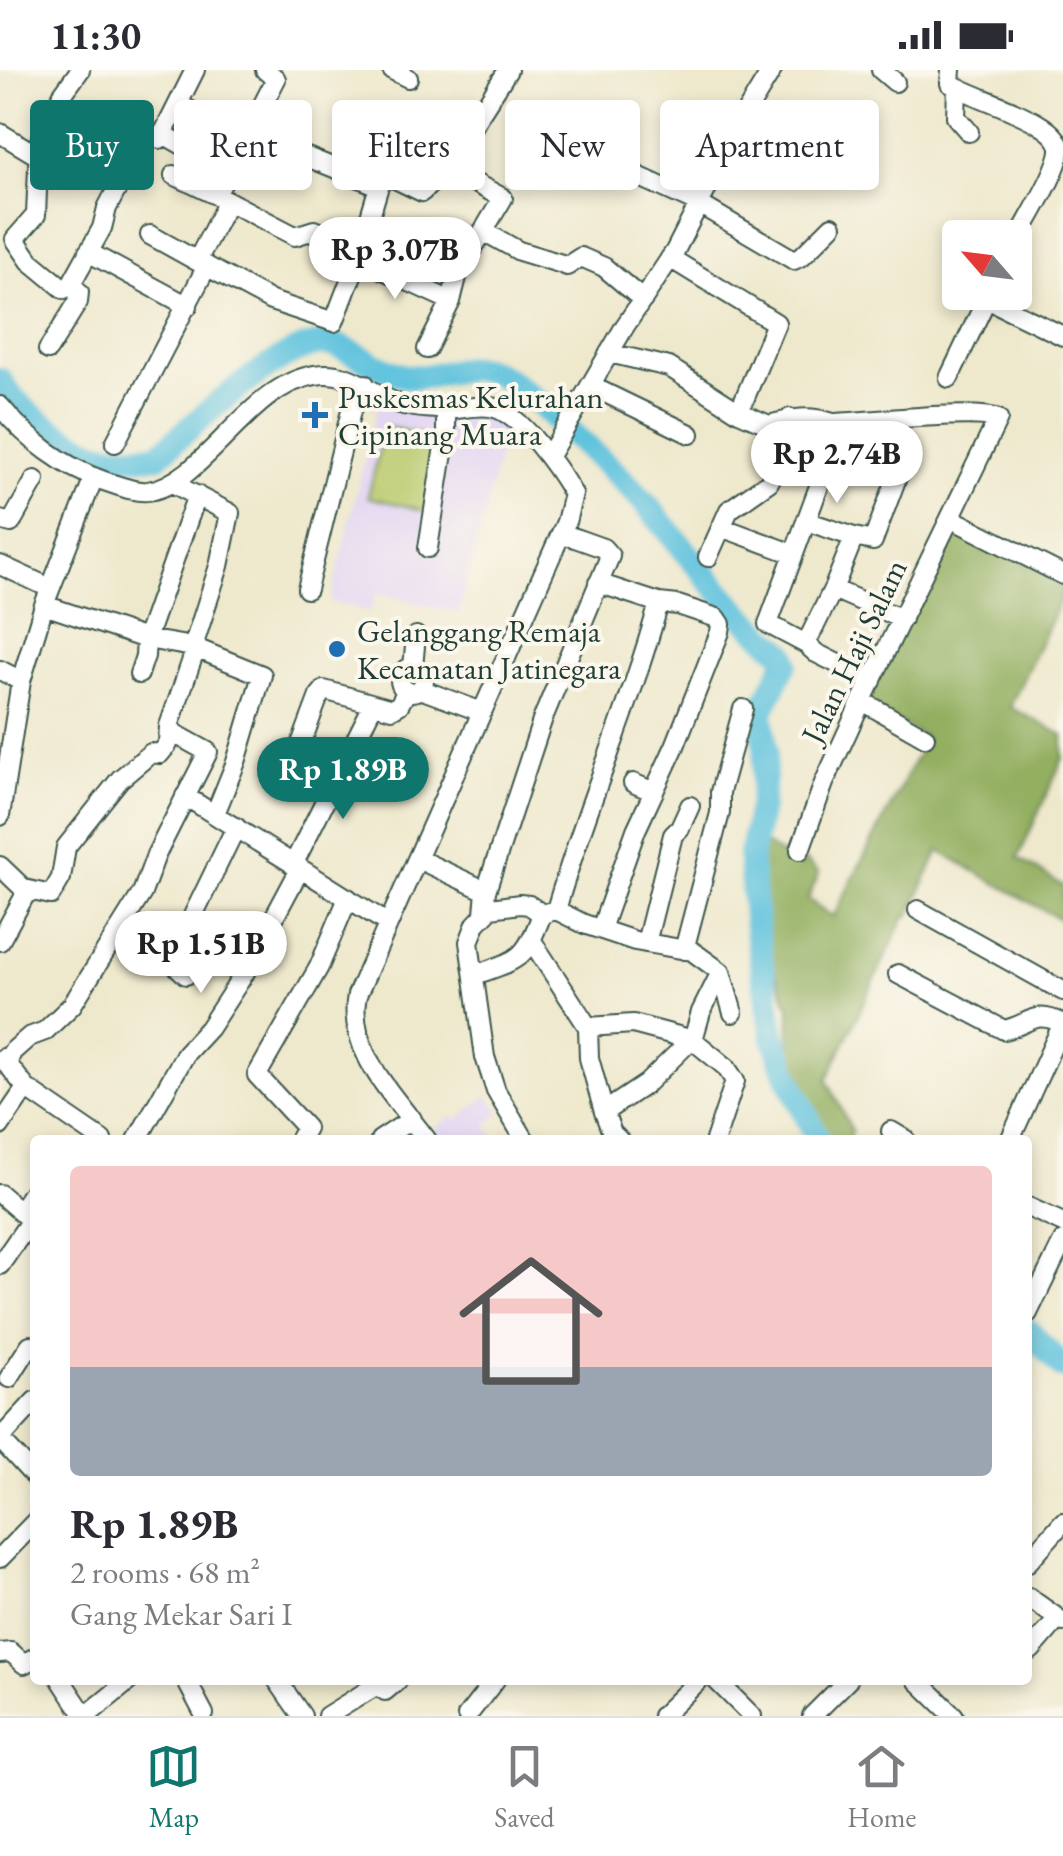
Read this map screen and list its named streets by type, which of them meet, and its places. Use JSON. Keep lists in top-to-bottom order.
{
  "streets": {
    "street": ["Jalan Haji Salam"]
  },
  "places": {
    "health": ["Puskesmas Kelurahan Cipinang Muara"],
    "other": ["Gelanggang Remaja Kecamatan Jatinegara"]
  },
  "north": "top left",
  "page": {
    "status": "11:30",
    "chip": [
      "Buy",
      "Rent",
      "Filters",
      "New",
      "Apartment"
    ],
    "price": [
      "Rp 3.07B",
      "Rp 2.74B",
      "Rp 1.89B",
      "Rp 1.51B"
    ],
    "list": [
      {
        "name": "Rp 1.89B",
        "note": "2 rooms · 68 m² · Gang Mekar Sari I"
      }
    ],
    "tabs": ["Map", "Saved", "Home"]
  }
}
